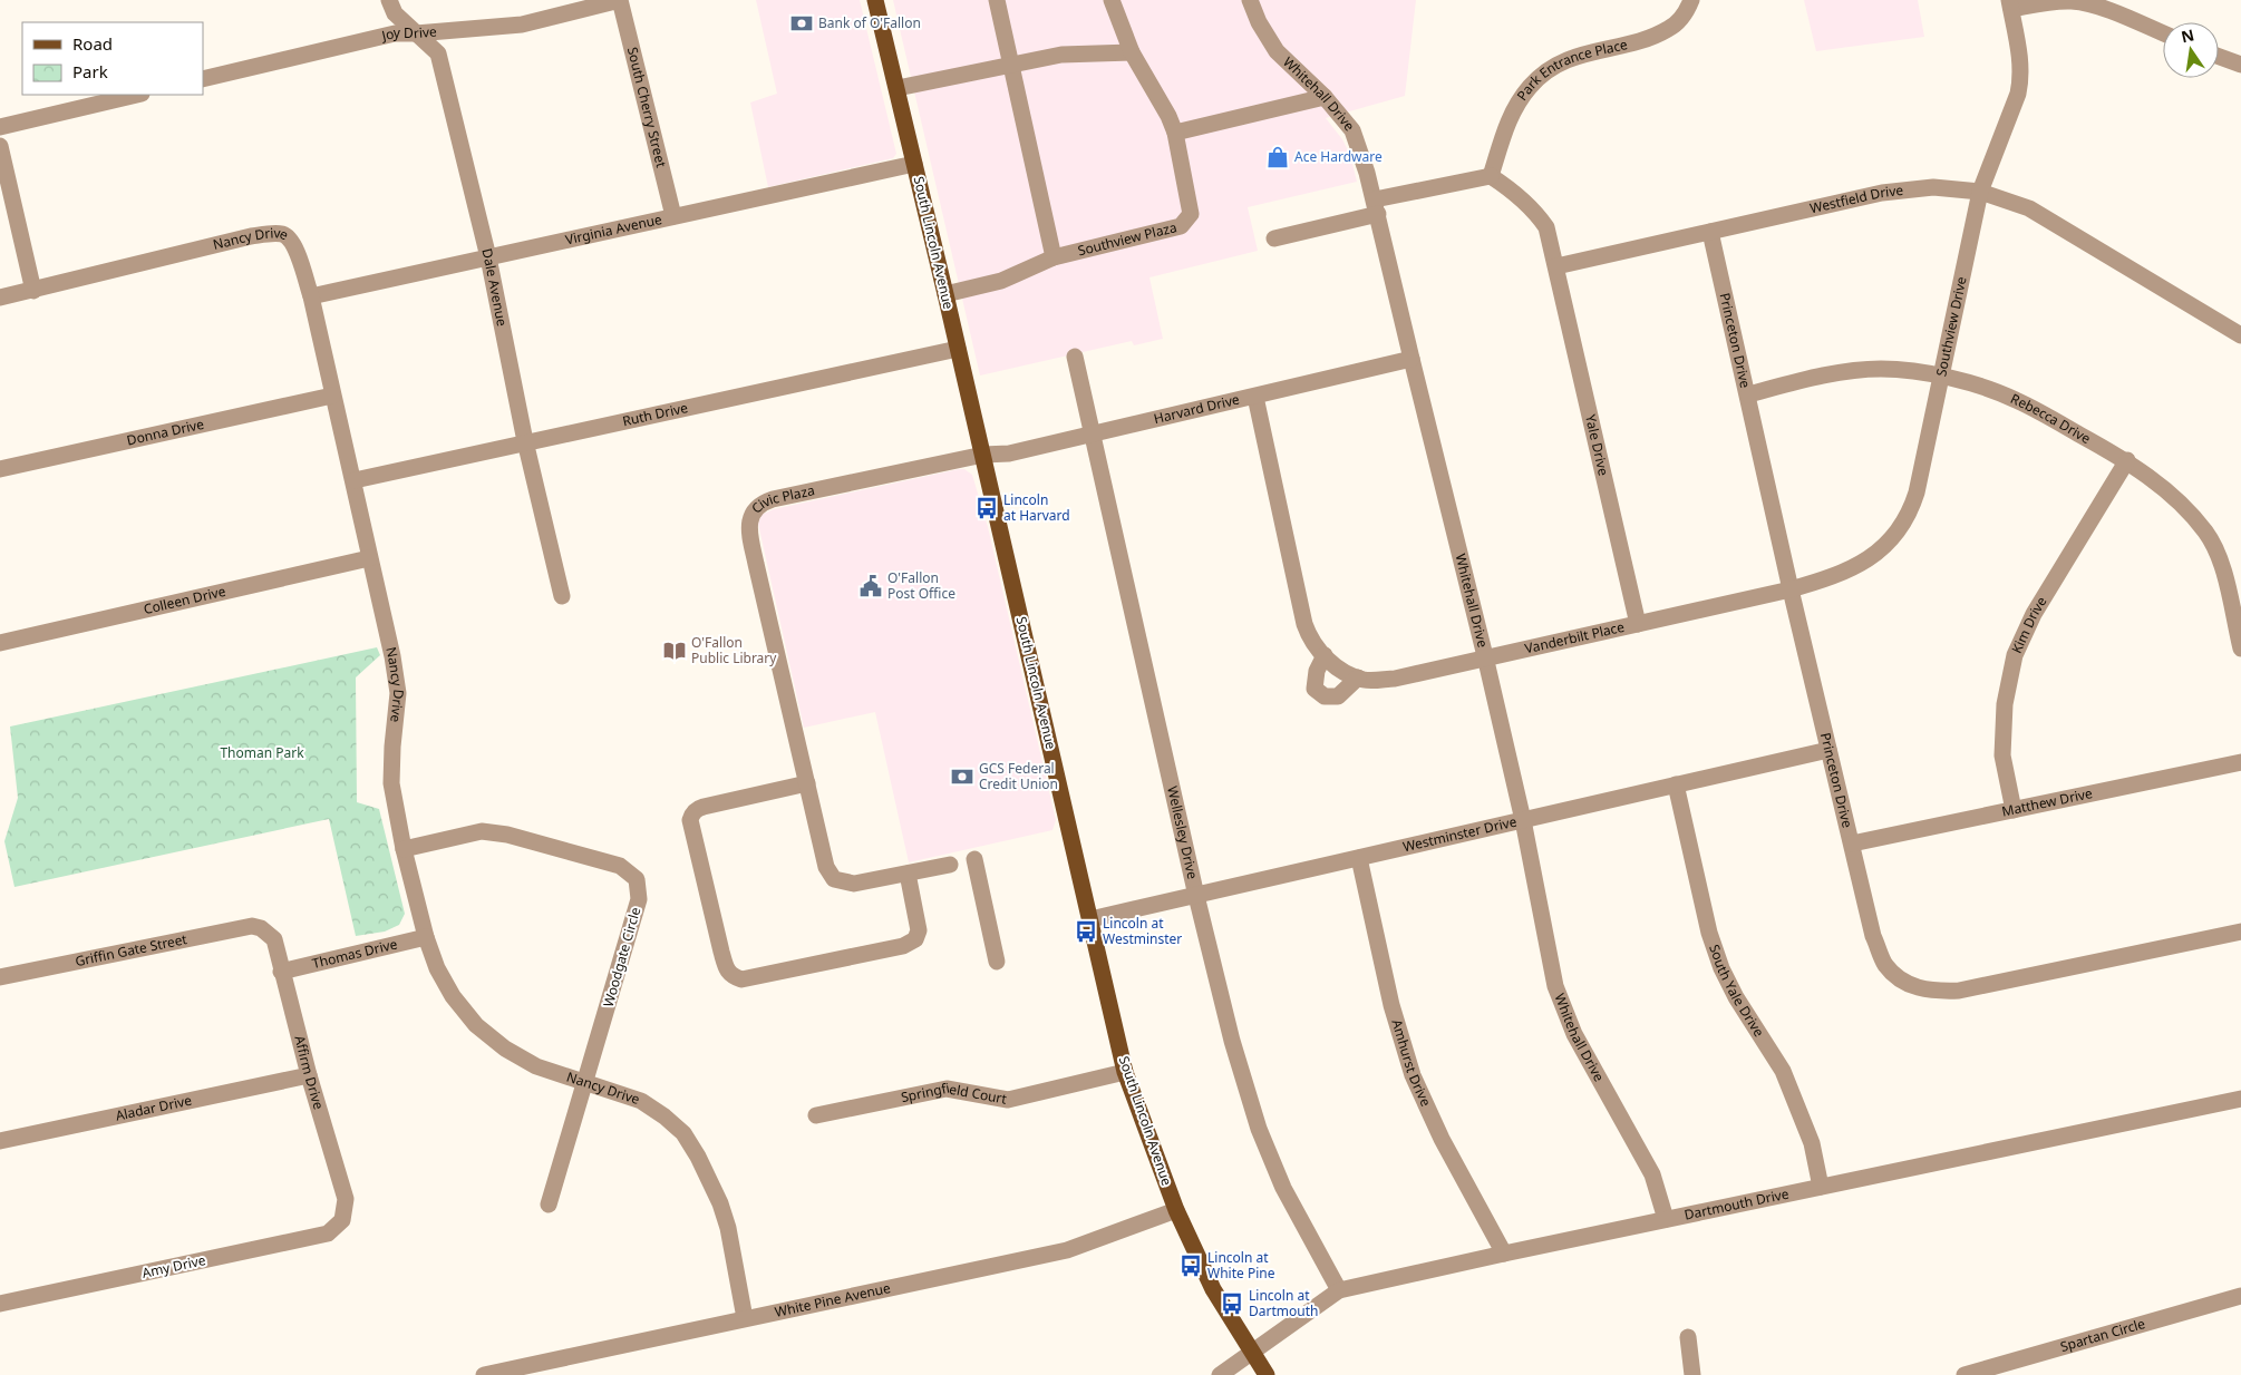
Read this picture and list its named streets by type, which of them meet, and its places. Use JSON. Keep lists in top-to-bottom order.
{
  "streets": {
    "main road": ["South Lincoln Avenue"],
    "street": [
      "Joy Drive",
      "Park Entrance Place",
      "Whitehall Drive",
      "South Cherry Street",
      "Westfield Drive",
      "Virginia Avenue",
      "Southview Plaza",
      "Nancy Drive",
      "Dale Avenue",
      "Southview Drive",
      "Princeton Drive",
      "Harvard Drive",
      "Ruth Drive",
      "Rebecca Drive",
      "Donna Drive",
      "Yale Drive",
      "Civic Plaza",
      "Colleen Drive",
      "Kim Drive",
      "Vanderbilt Place",
      "Matthew Drive",
      "Wellesley Drive",
      "Westminster Drive",
      "Griffin Gate Street",
      "Thomas Drive",
      "Woodgate Circle",
      "South Yale Drive",
      "Amhurst Drive",
      "Affirm Drive",
      "Springfield Court",
      "Aladar Drive",
      "Dartmouth Drive",
      "Amy Drive",
      "White Pine Avenue",
      "Spartan Circle"
    ]
  },
  "crossings": [
    ["Joy Drive", "South Cherry Street"],
    ["Joy Drive", "Dale Avenue"],
    ["Whitehall Drive", "Harvard Drive"],
    ["Whitehall Drive", "Vanderbilt Place"],
    ["Whitehall Drive", "Westminster Drive"],
    ["Whitehall Drive", "Dartmouth Drive"],
    ["South Cherry Street", "Virginia Avenue"],
    ["Westfield Drive", "Southview Drive"],
    ["Westfield Drive", "Princeton Drive"],
    ["Westfield Drive", "Yale Drive"],
    ["Virginia Avenue", "South Lincoln Avenue"],
    ["Virginia Avenue", "Nancy Drive"],
    ["Virginia Avenue", "Dale Avenue"],
    ["Southview Plaza", "South Lincoln Avenue"],
    ["South Lincoln Avenue", "Harvard Drive"],
    ["South Lincoln Avenue", "Ruth Drive"],
    ["South Lincoln Avenue", "Civic Plaza"],
    ["South Lincoln Avenue", "Westminster Drive"],
    ["South Lincoln Avenue", "Springfield Court"],
    ["South Lincoln Avenue", "Dartmouth Drive"],
    ["South Lincoln Avenue", "White Pine Avenue"],
    ["Nancy Drive", "Ruth Drive"],
    ["Nancy Drive", "Donna Drive"],
    ["Nancy Drive", "Colleen Drive"],
    ["Nancy Drive", "Thomas Drive"],
    ["Nancy Drive", "Woodgate Circle"],
    ["Nancy Drive", "White Pine Avenue"],
    ["Dale Avenue", "Ruth Drive"],
    ["Southview Drive", "Princeton Drive"],
    ["Southview Drive", "Rebecca Drive"],
    ["Southview Drive", "Vanderbilt Place"],
    ["Princeton Drive", "Rebecca Drive"],
    ["Princeton Drive", "Vanderbilt Place"],
    ["Princeton Drive", "Matthew Drive"],
    ["Princeton Drive", "Westminster Drive"],
    ["Harvard Drive", "Civic Plaza"],
    ["Harvard Drive", "Vanderbilt Place"],
    ["Harvard Drive", "Wellesley Drive"],
    ["Rebecca Drive", "Kim Drive"],
    ["Yale Drive", "Vanderbilt Place"],
    ["Kim Drive", "Matthew Drive"],
    ["Wellesley Drive", "Westminster Drive"],
    ["Wellesley Drive", "Dartmouth Drive"],
    ["Westminster Drive", "South Yale Drive"],
    ["Westminster Drive", "Amhurst Drive"],
    ["Griffin Gate Street", "Affirm Drive"],
    ["Thomas Drive", "Affirm Drive"],
    ["South Yale Drive", "Dartmouth Drive"],
    ["Amhurst Drive", "Dartmouth Drive"],
    ["Affirm Drive", "Aladar Drive"],
    ["Affirm Drive", "Amy Drive"]
  ],
  "parks": ["Thoman Park"],
  "places": {
    "bank": ["Bank of O'Fallon", "GCS Federal Credit Union"],
    "shop": ["Ace Hardware"],
    "bus stop": [
      "Lincoln at Harvard",
      "Lincoln at Westminster",
      "Lincoln at White Pine",
      "Lincoln at Dartmouth"
    ],
    "public building": ["O'Fallon Post Office"],
    "library": ["O'Fallon Public Library"]
  },
  "legend": ["Road", "Park"],
  "north": "top"
}
